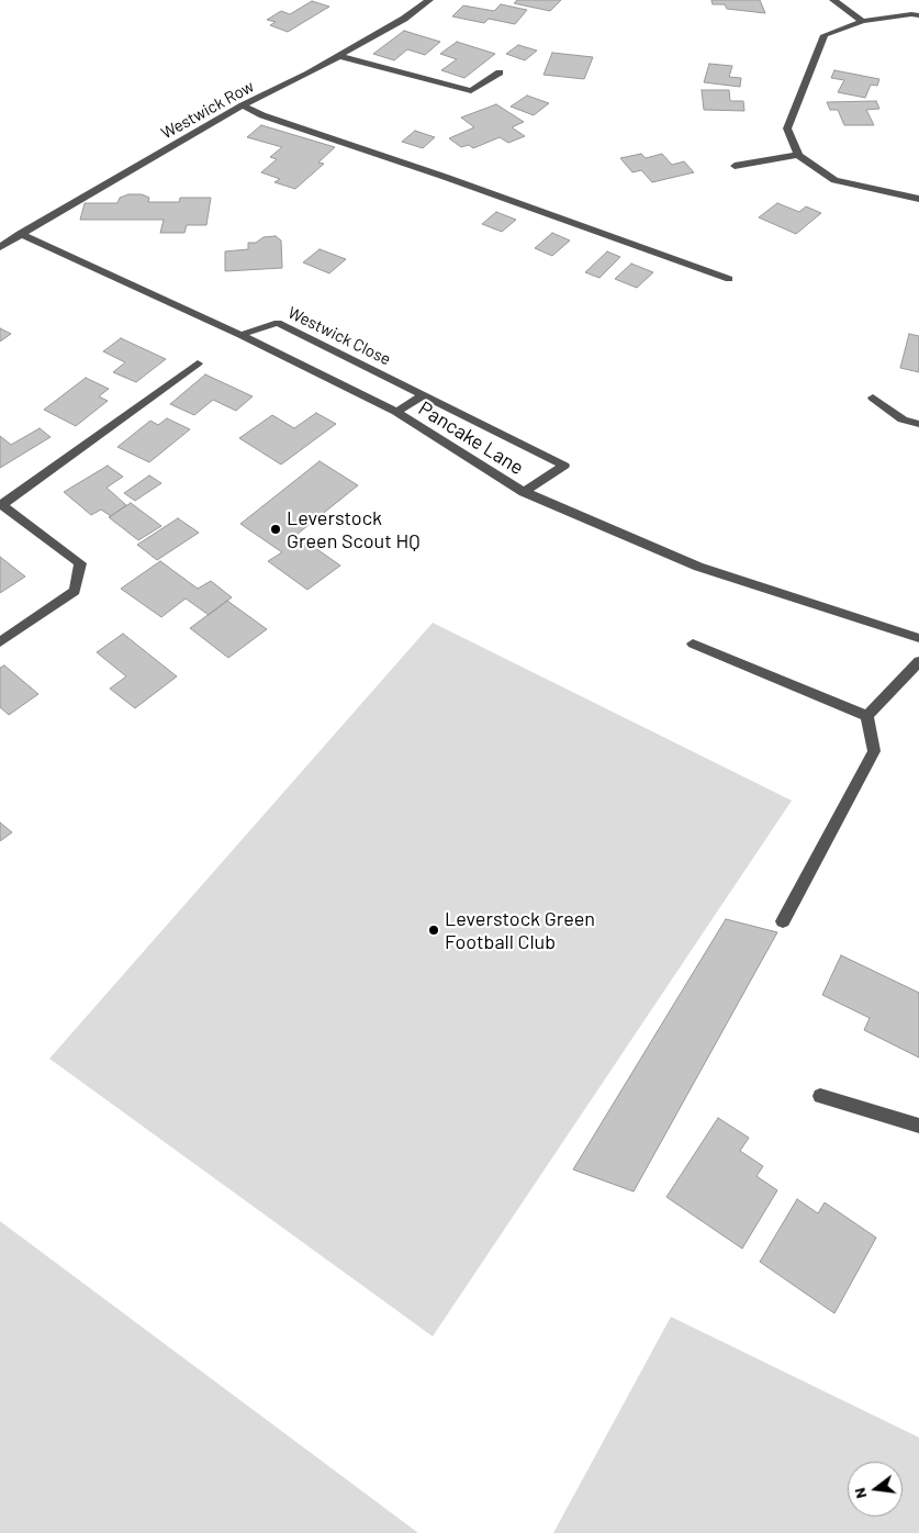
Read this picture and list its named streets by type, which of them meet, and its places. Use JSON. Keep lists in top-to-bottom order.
{
  "streets": {
    "street": ["Westwick Row", "Westwick Close", "Pancake Lane"]
  },
  "crossings": [
    ["Westwick Row", "Pancake Lane"],
    ["Westwick Close", "Pancake Lane"]
  ],
  "places": ["Leverstock Green Scout HQ", "Leverstock Green Football Club"],
  "north": "left"
}
